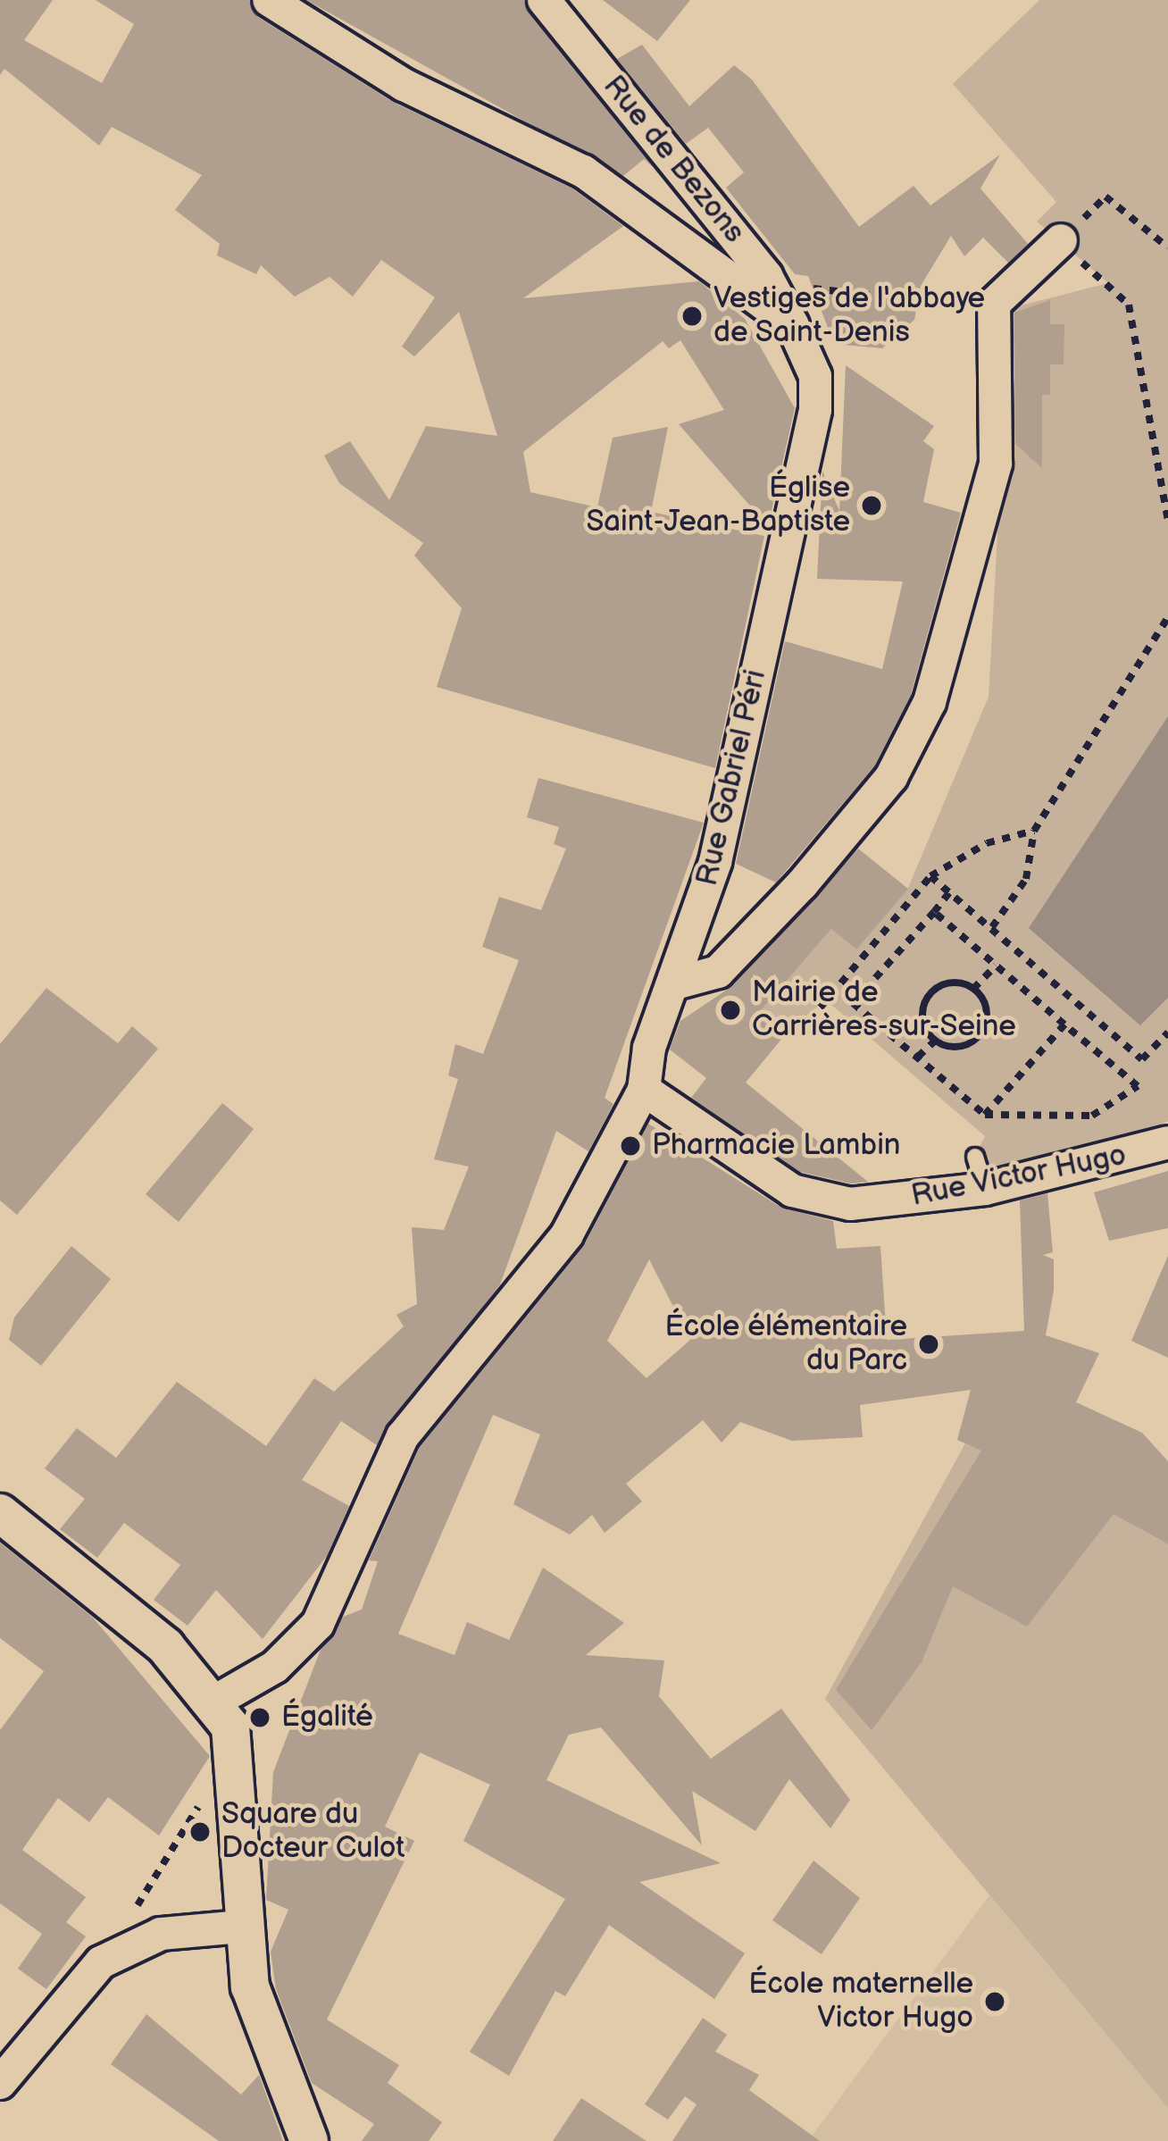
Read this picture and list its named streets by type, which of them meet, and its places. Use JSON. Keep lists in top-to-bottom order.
{
  "streets": {
    "street": ["Rue de Bezons", "Rue Gabriel Péri", "Rue Victor Hugo"]
  },
  "crossings": [
    ["Rue de Bezons", "Rue Gabriel Péri"],
    ["Rue Gabriel Péri", "Rue Victor Hugo"]
  ],
  "places": [
    "Vestiges de l'abbaye de Saint-Denis",
    "Église Saint-Jean-Baptiste",
    "Mairie de Carrières-sur-Seine",
    "Pharmacie Lambin",
    "École élémentaire du Parc",
    "Égalité",
    "Square du Docteur Culot",
    "École maternelle Victor Hugo"
  ]
}
